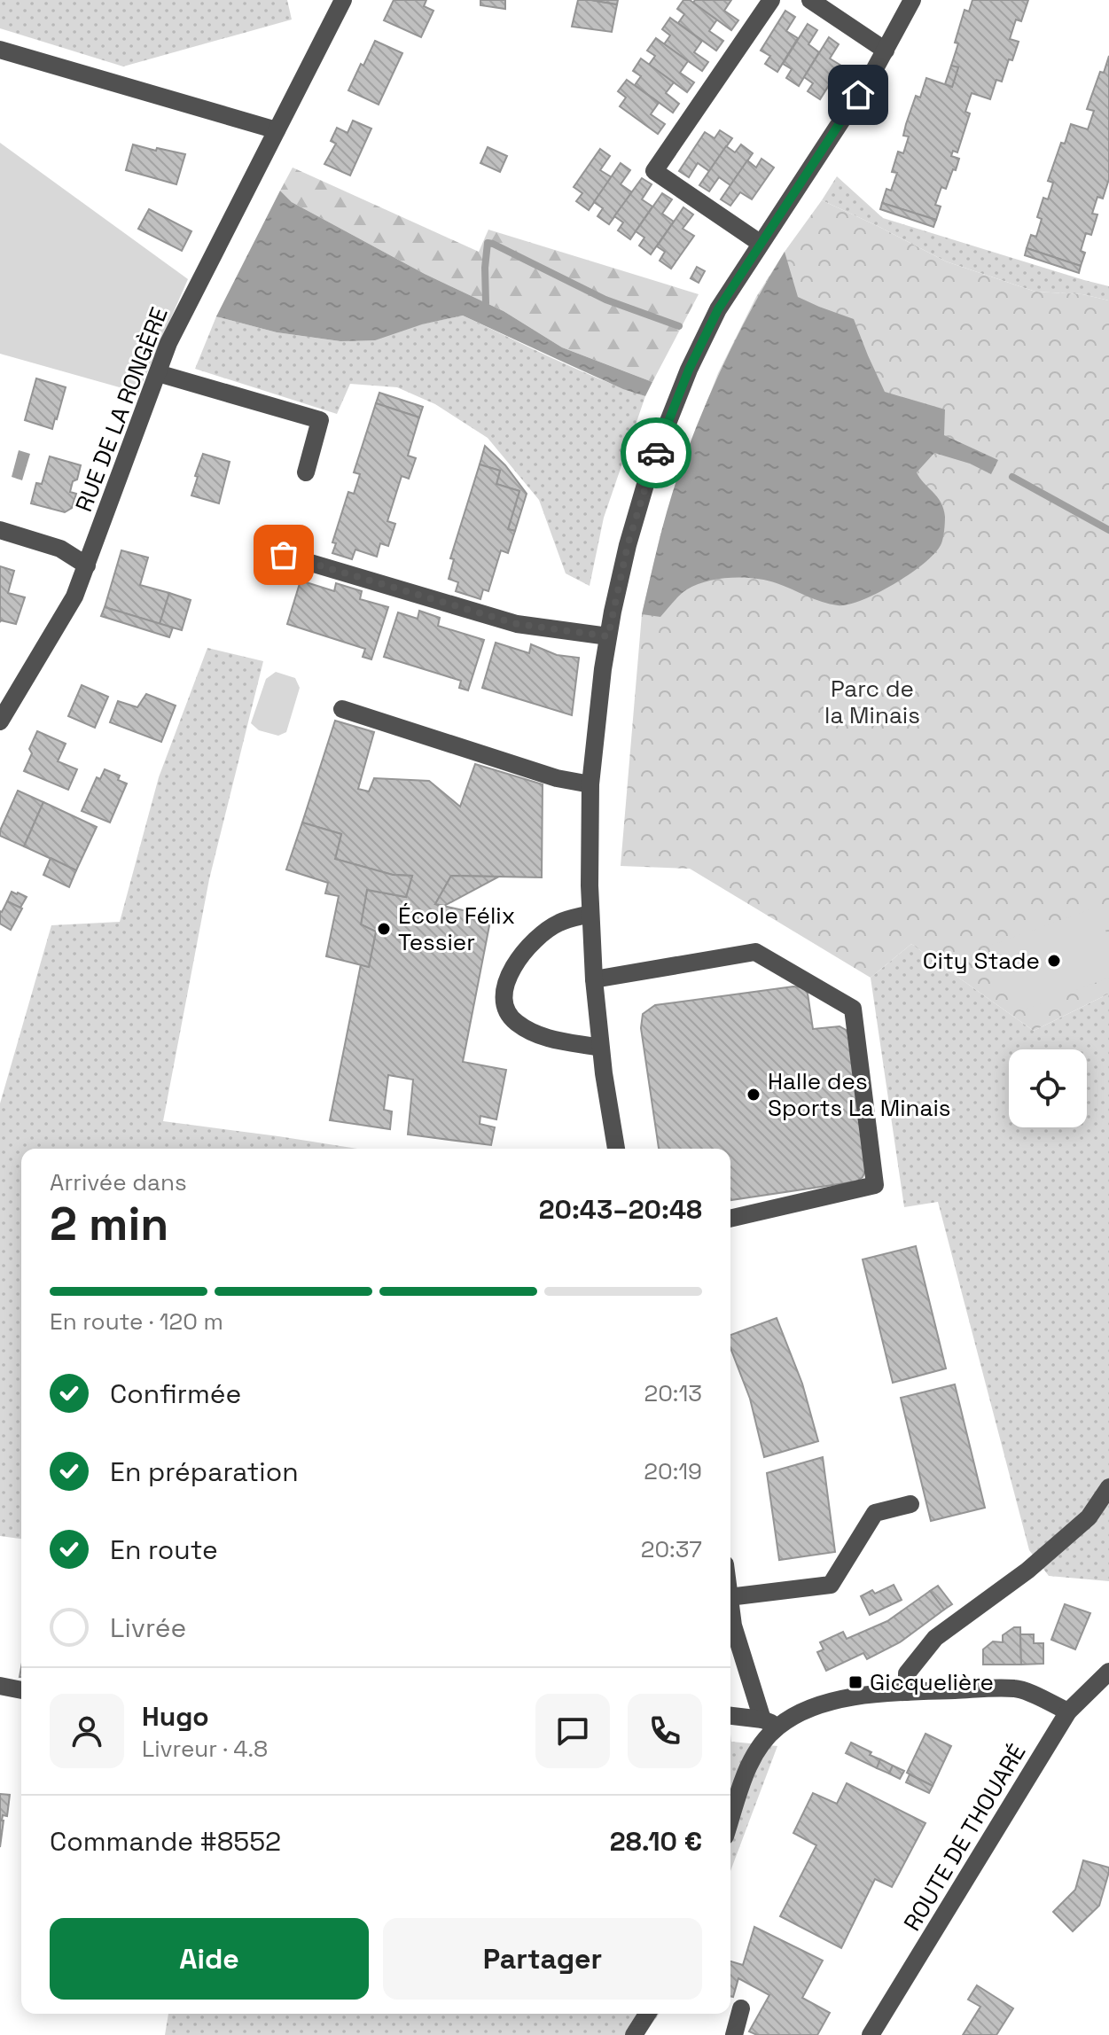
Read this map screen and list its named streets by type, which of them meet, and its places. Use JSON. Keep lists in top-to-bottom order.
{
  "streets": {
    "street": ["RUE DE LA RONGÈRE", "ROUTE DE THOUARÉ"]
  },
  "parks": ["Parc de la Minais"],
  "places": {
    "other": ["École Félix Tessier", "City Stade", "Halle des Sports La Minais"],
    "transit": ["Gicquelière"]
  },
  "page": {
    "heading": ["2 min", "Arrivée dans", "20:43–20:48"],
    "panel": [
      "Hugo",
      "Livreur · 4.8",
      "Commande #8552",
      "28.10 €"
    ],
    "bar": "En route · 120 m",
    "list": [
      ["Confirmée", "20:13"],
      ["En préparation", "20:19"],
      ["En route", "20:37"],
      "Livrée"
    ],
    "buttons": ["Aide", "Partager"]
  }
}
